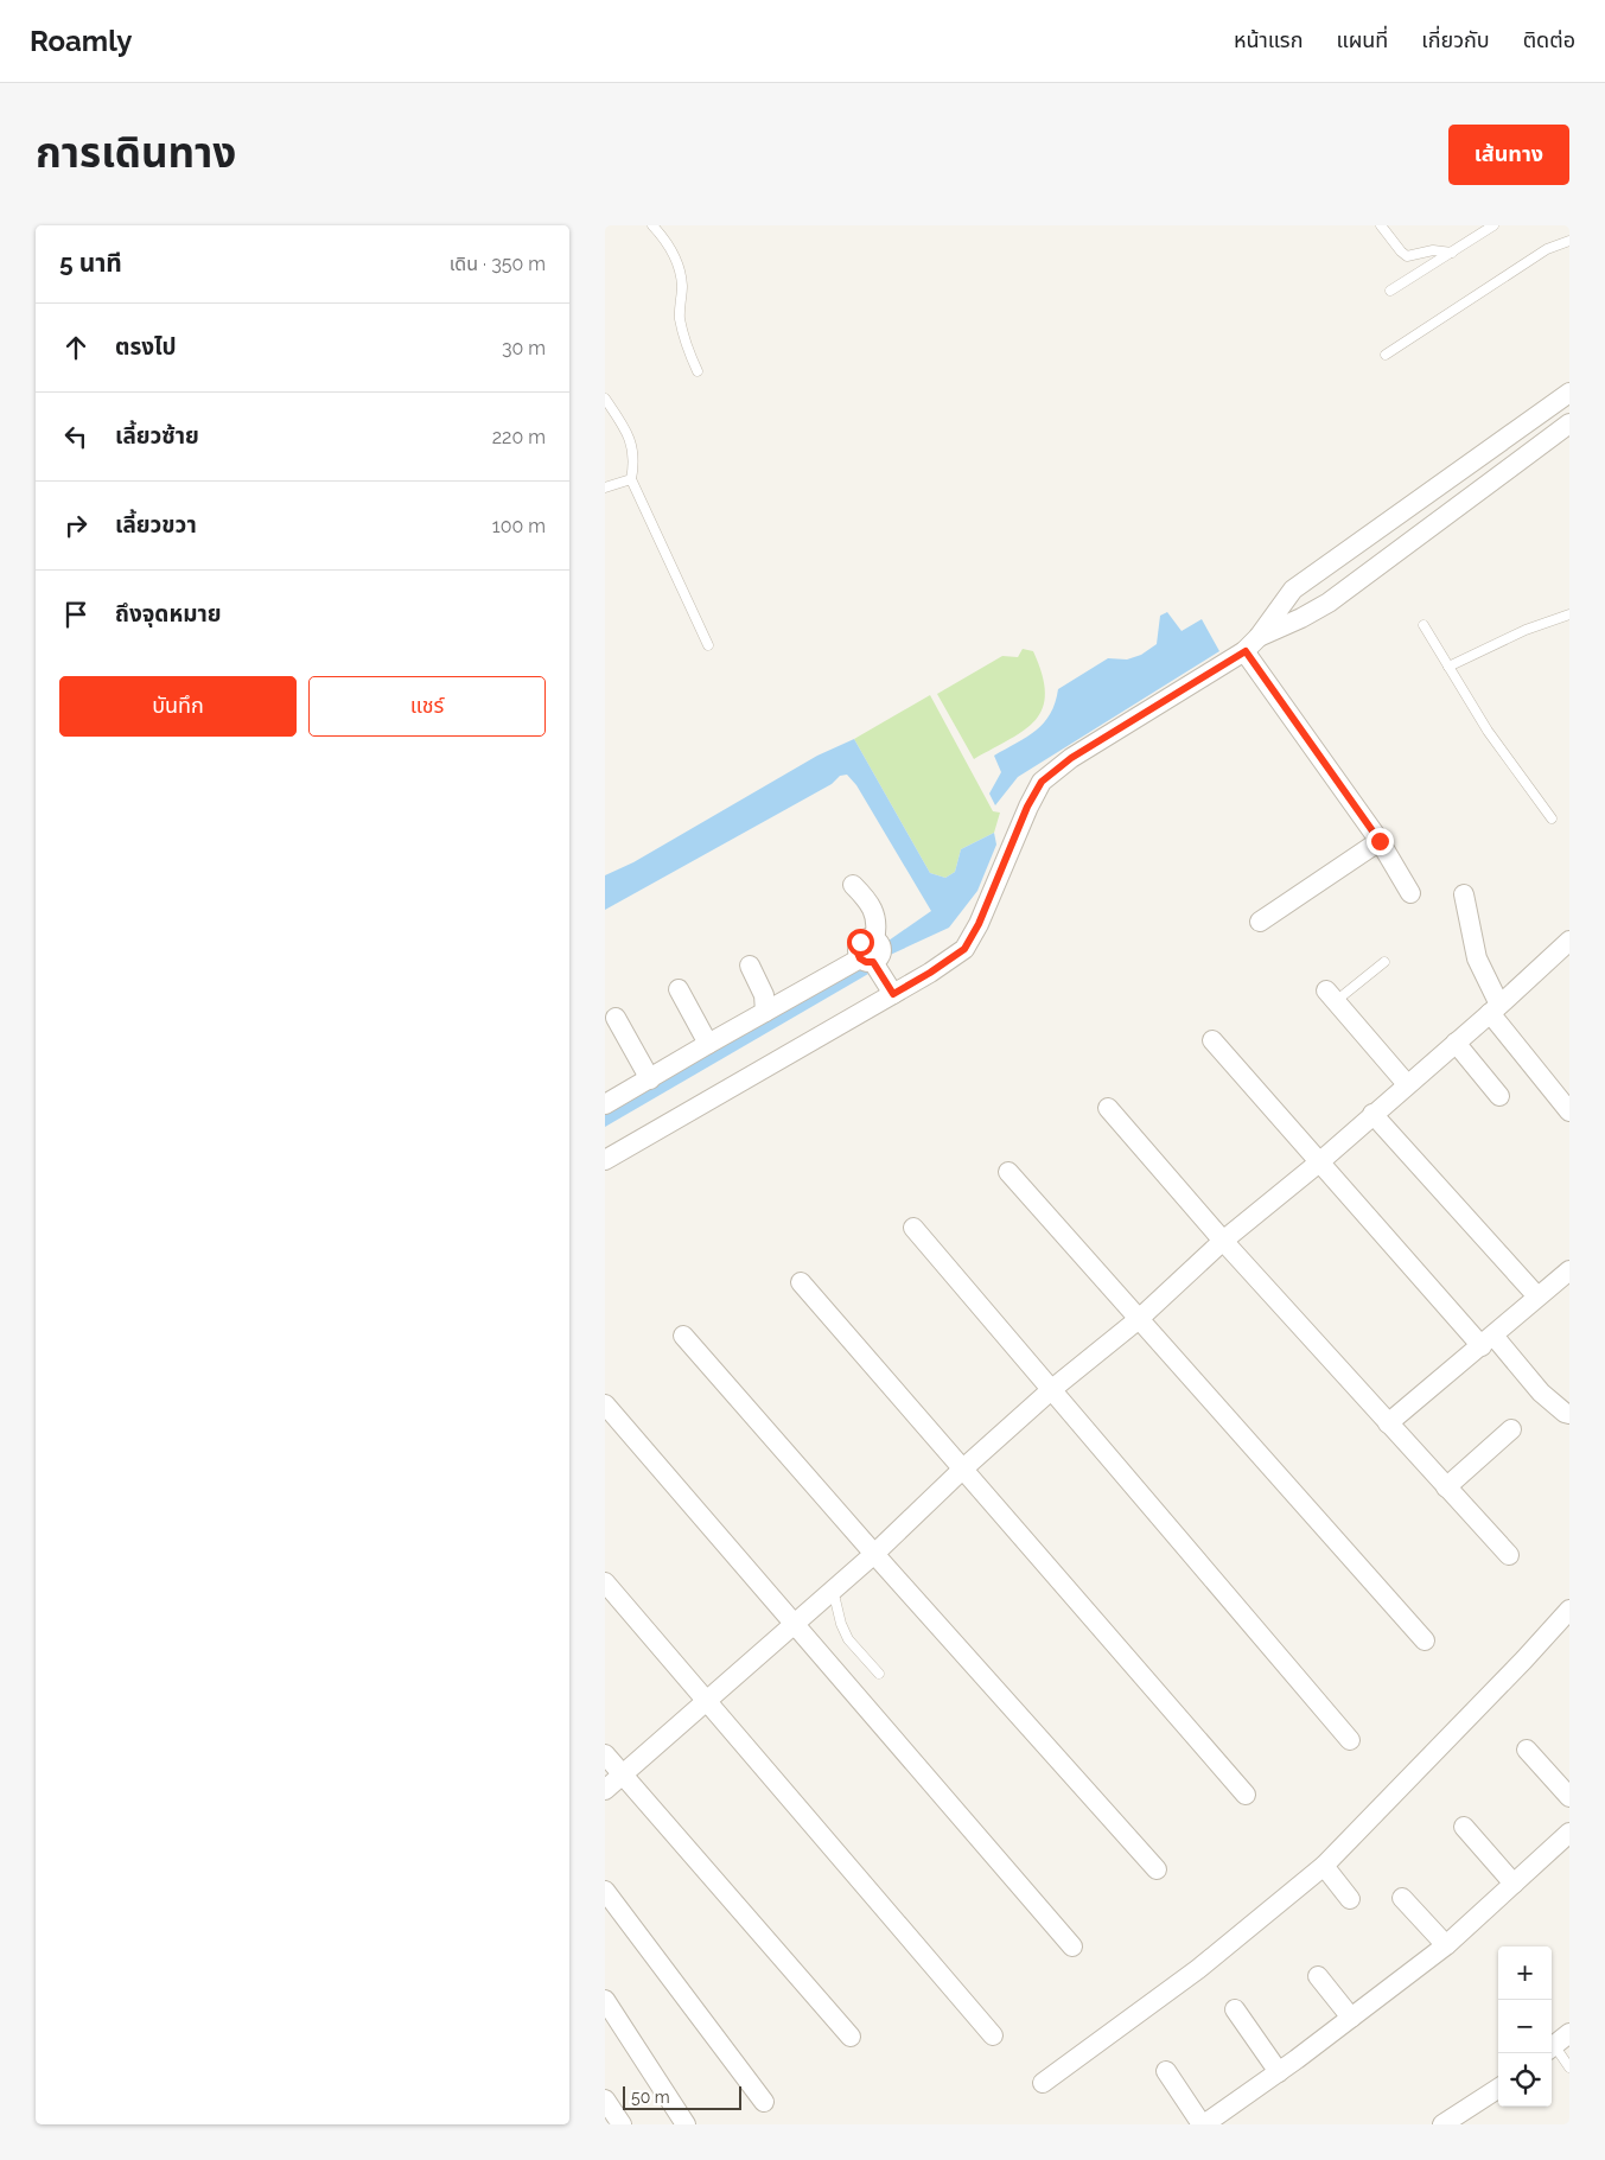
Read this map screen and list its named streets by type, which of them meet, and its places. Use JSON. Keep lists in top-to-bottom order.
{
  "scale_bar": "50 m",
  "page": {
    "header": "Roamly",
    "nav": [
      "หน้าแรก",
      "แผนที่",
      "เกี่ยวกับ",
      "ติดต่อ"
    ],
    "title": "การเดินทาง",
    "buttons": [
      "เส้นทาง",
      ["บันทึก", "แชร์"]
    ],
    "heading": ["5 นาที", "เดิน · 350 m"],
    "list": [
      ["ตรงไป", "30 m"],
      ["เลี้ยวซ้าย", "220 m"],
      ["เลี้ยวขวา", "100 m"],
      "ถึงจุดหมาย"
    ],
    "map_buttons": ["+", "−"],
    "scale": "50 m"
  }
}
